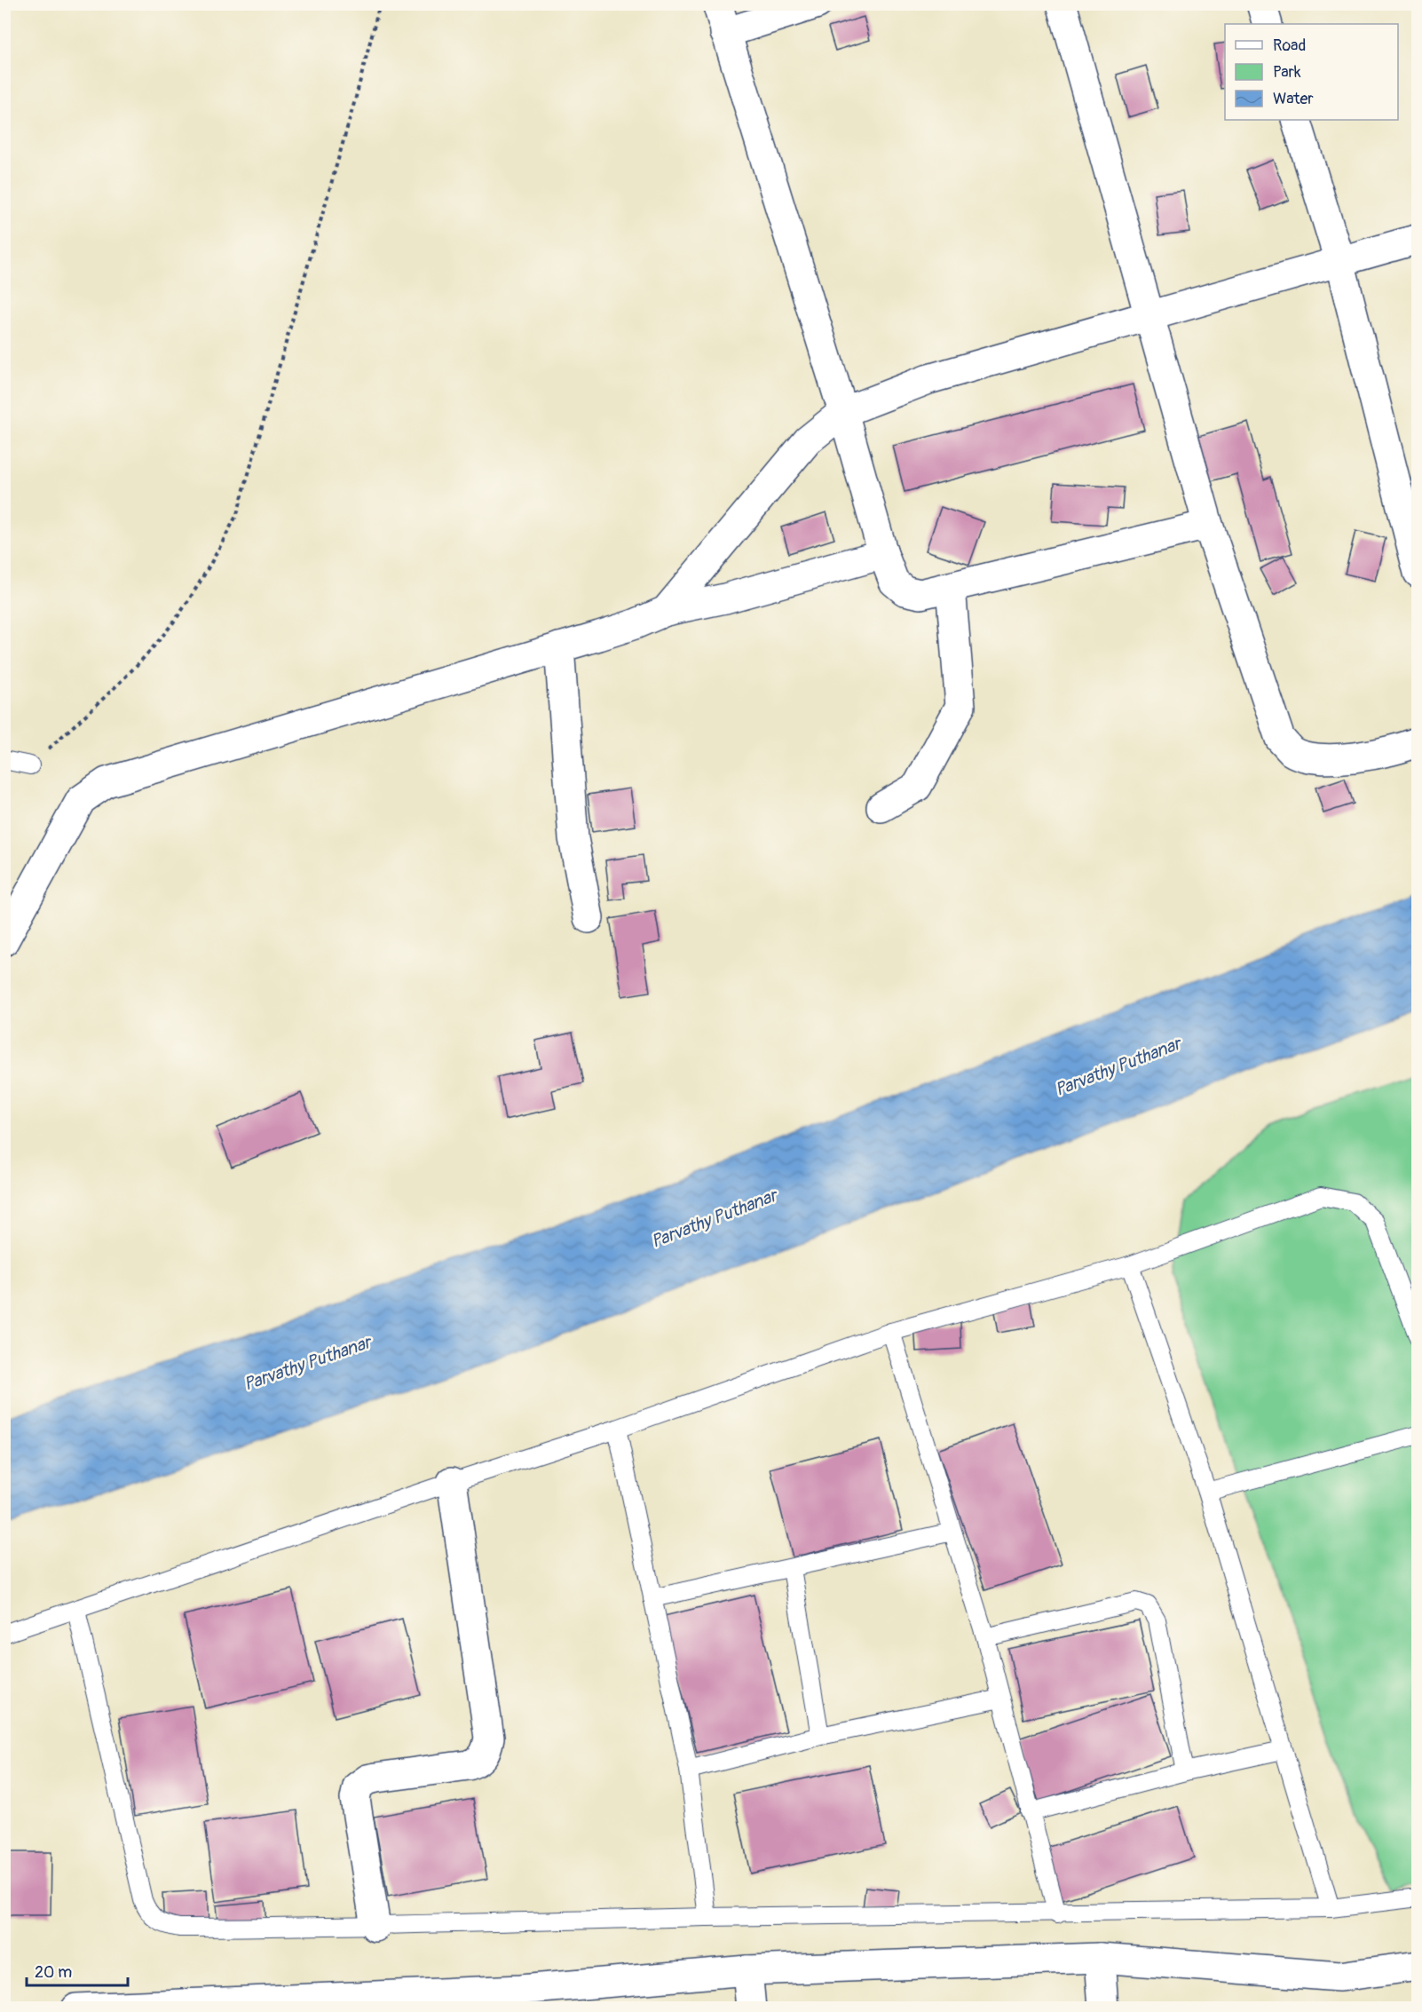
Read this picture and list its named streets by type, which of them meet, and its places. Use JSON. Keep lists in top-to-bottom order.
{
  "water": ["Parvathy Puthanar"],
  "legend": ["Road", "Park", "Water"],
  "scale_bar": "20 m"
}
